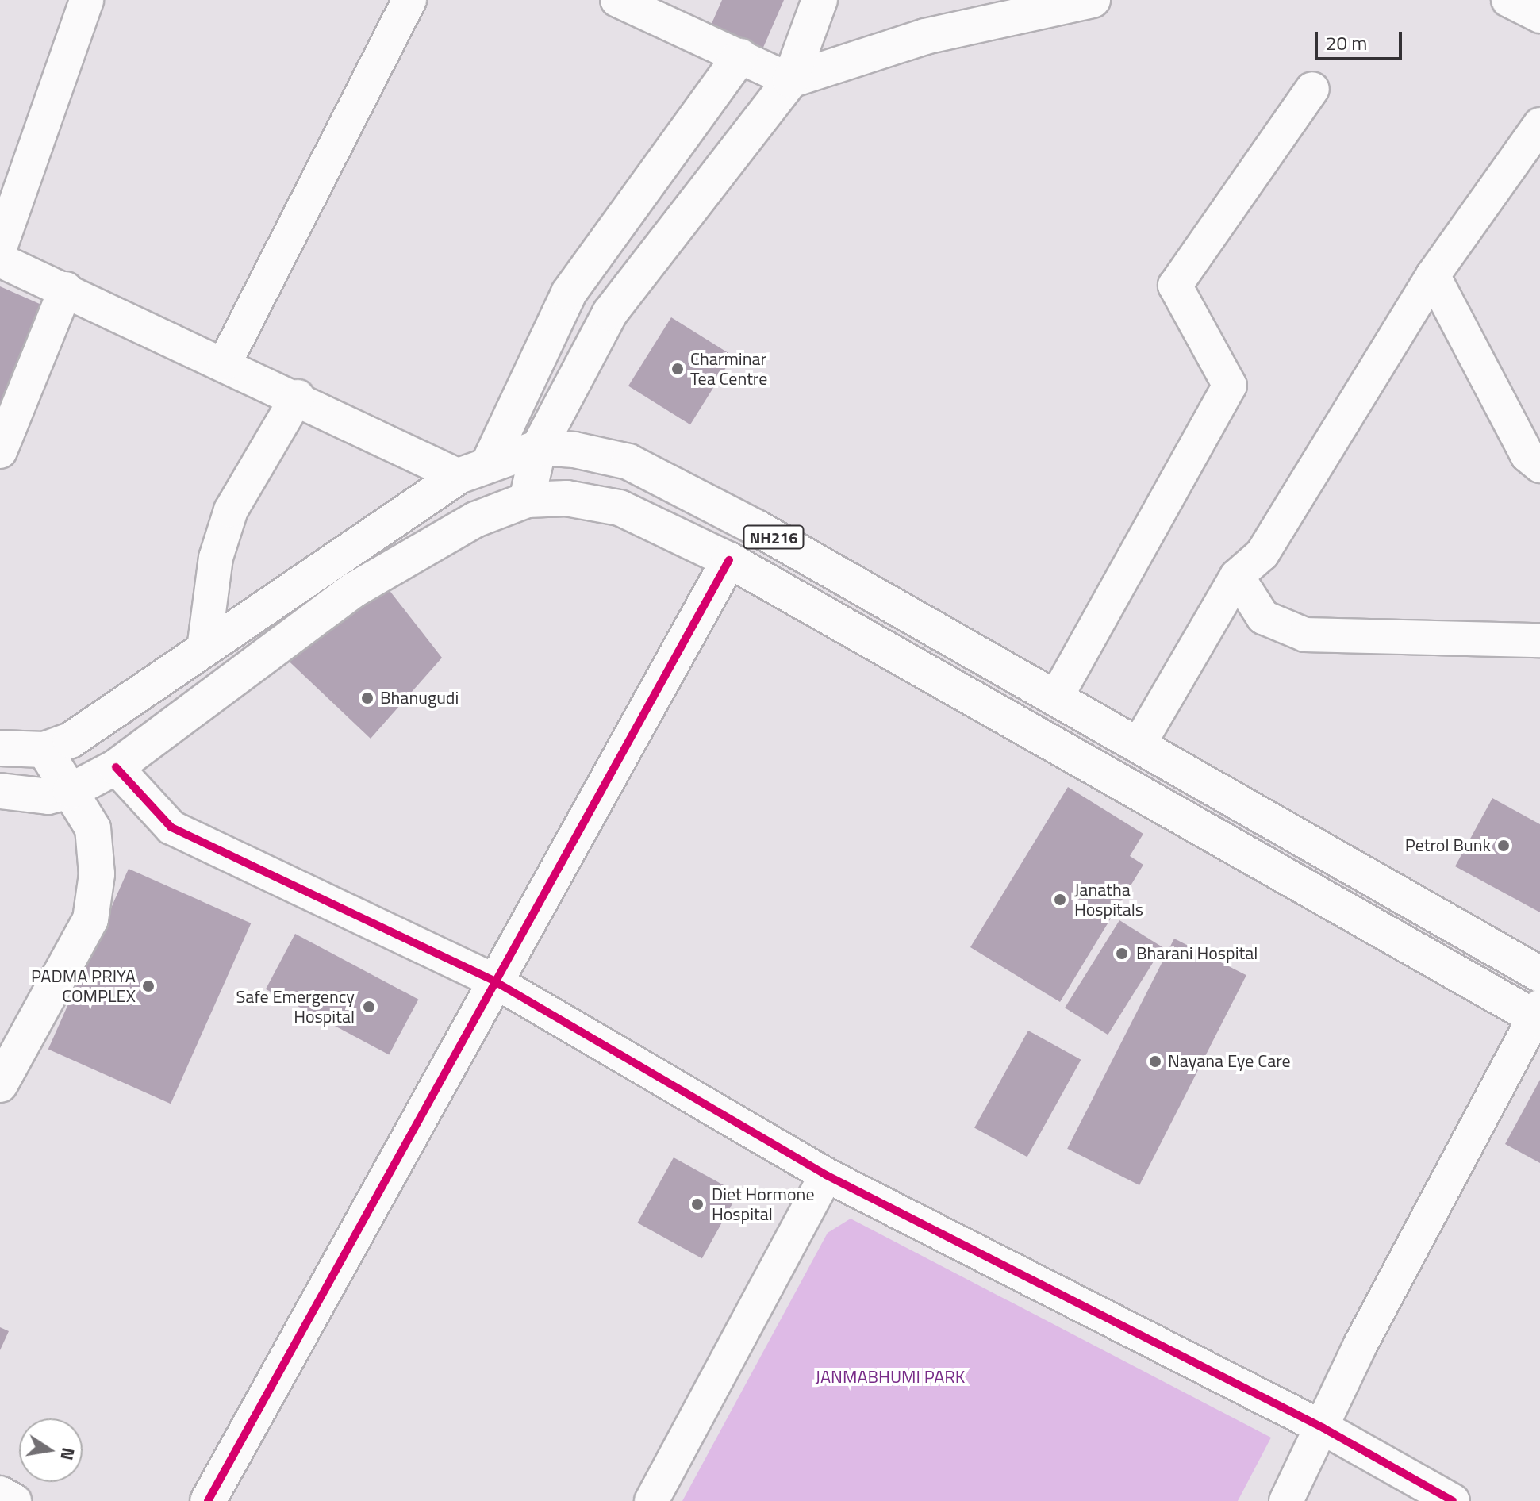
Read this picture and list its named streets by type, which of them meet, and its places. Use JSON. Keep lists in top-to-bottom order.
{
  "streets": {
    "main road": ["NH216"]
  },
  "parks": ["JANMABHUMI PARK"],
  "places": [
    "Charminar Tea Centre",
    "Bhanugudi",
    "Petrol Bunk",
    "Janatha Hospitals",
    "Bharani Hospital",
    "PADMA PRIYA COMPLEX",
    "Safe Emergency Hospital",
    "Nayana Eye Care",
    "Diet Hormone Hospital"
  ],
  "scale_bar": "20 m",
  "north": "right"
}
